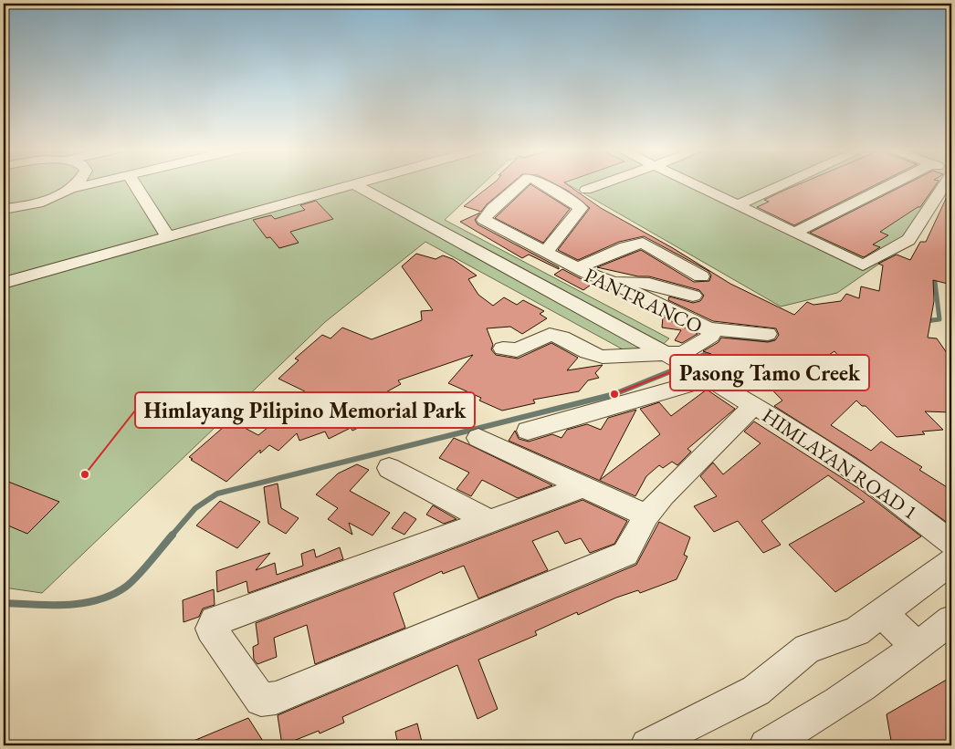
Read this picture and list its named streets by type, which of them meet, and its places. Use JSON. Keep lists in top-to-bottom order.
{
  "streets": {
    "street": ["PANTRANCO", "HIMLAYAN ROAD 1"]
  },
  "crossings": [
    ["PANTRANCO", "HIMLAYAN ROAD 1"]
  ],
  "places": ["Pasong Tamo Creek", "Himlayang Pilipino Memorial Park"]
}
